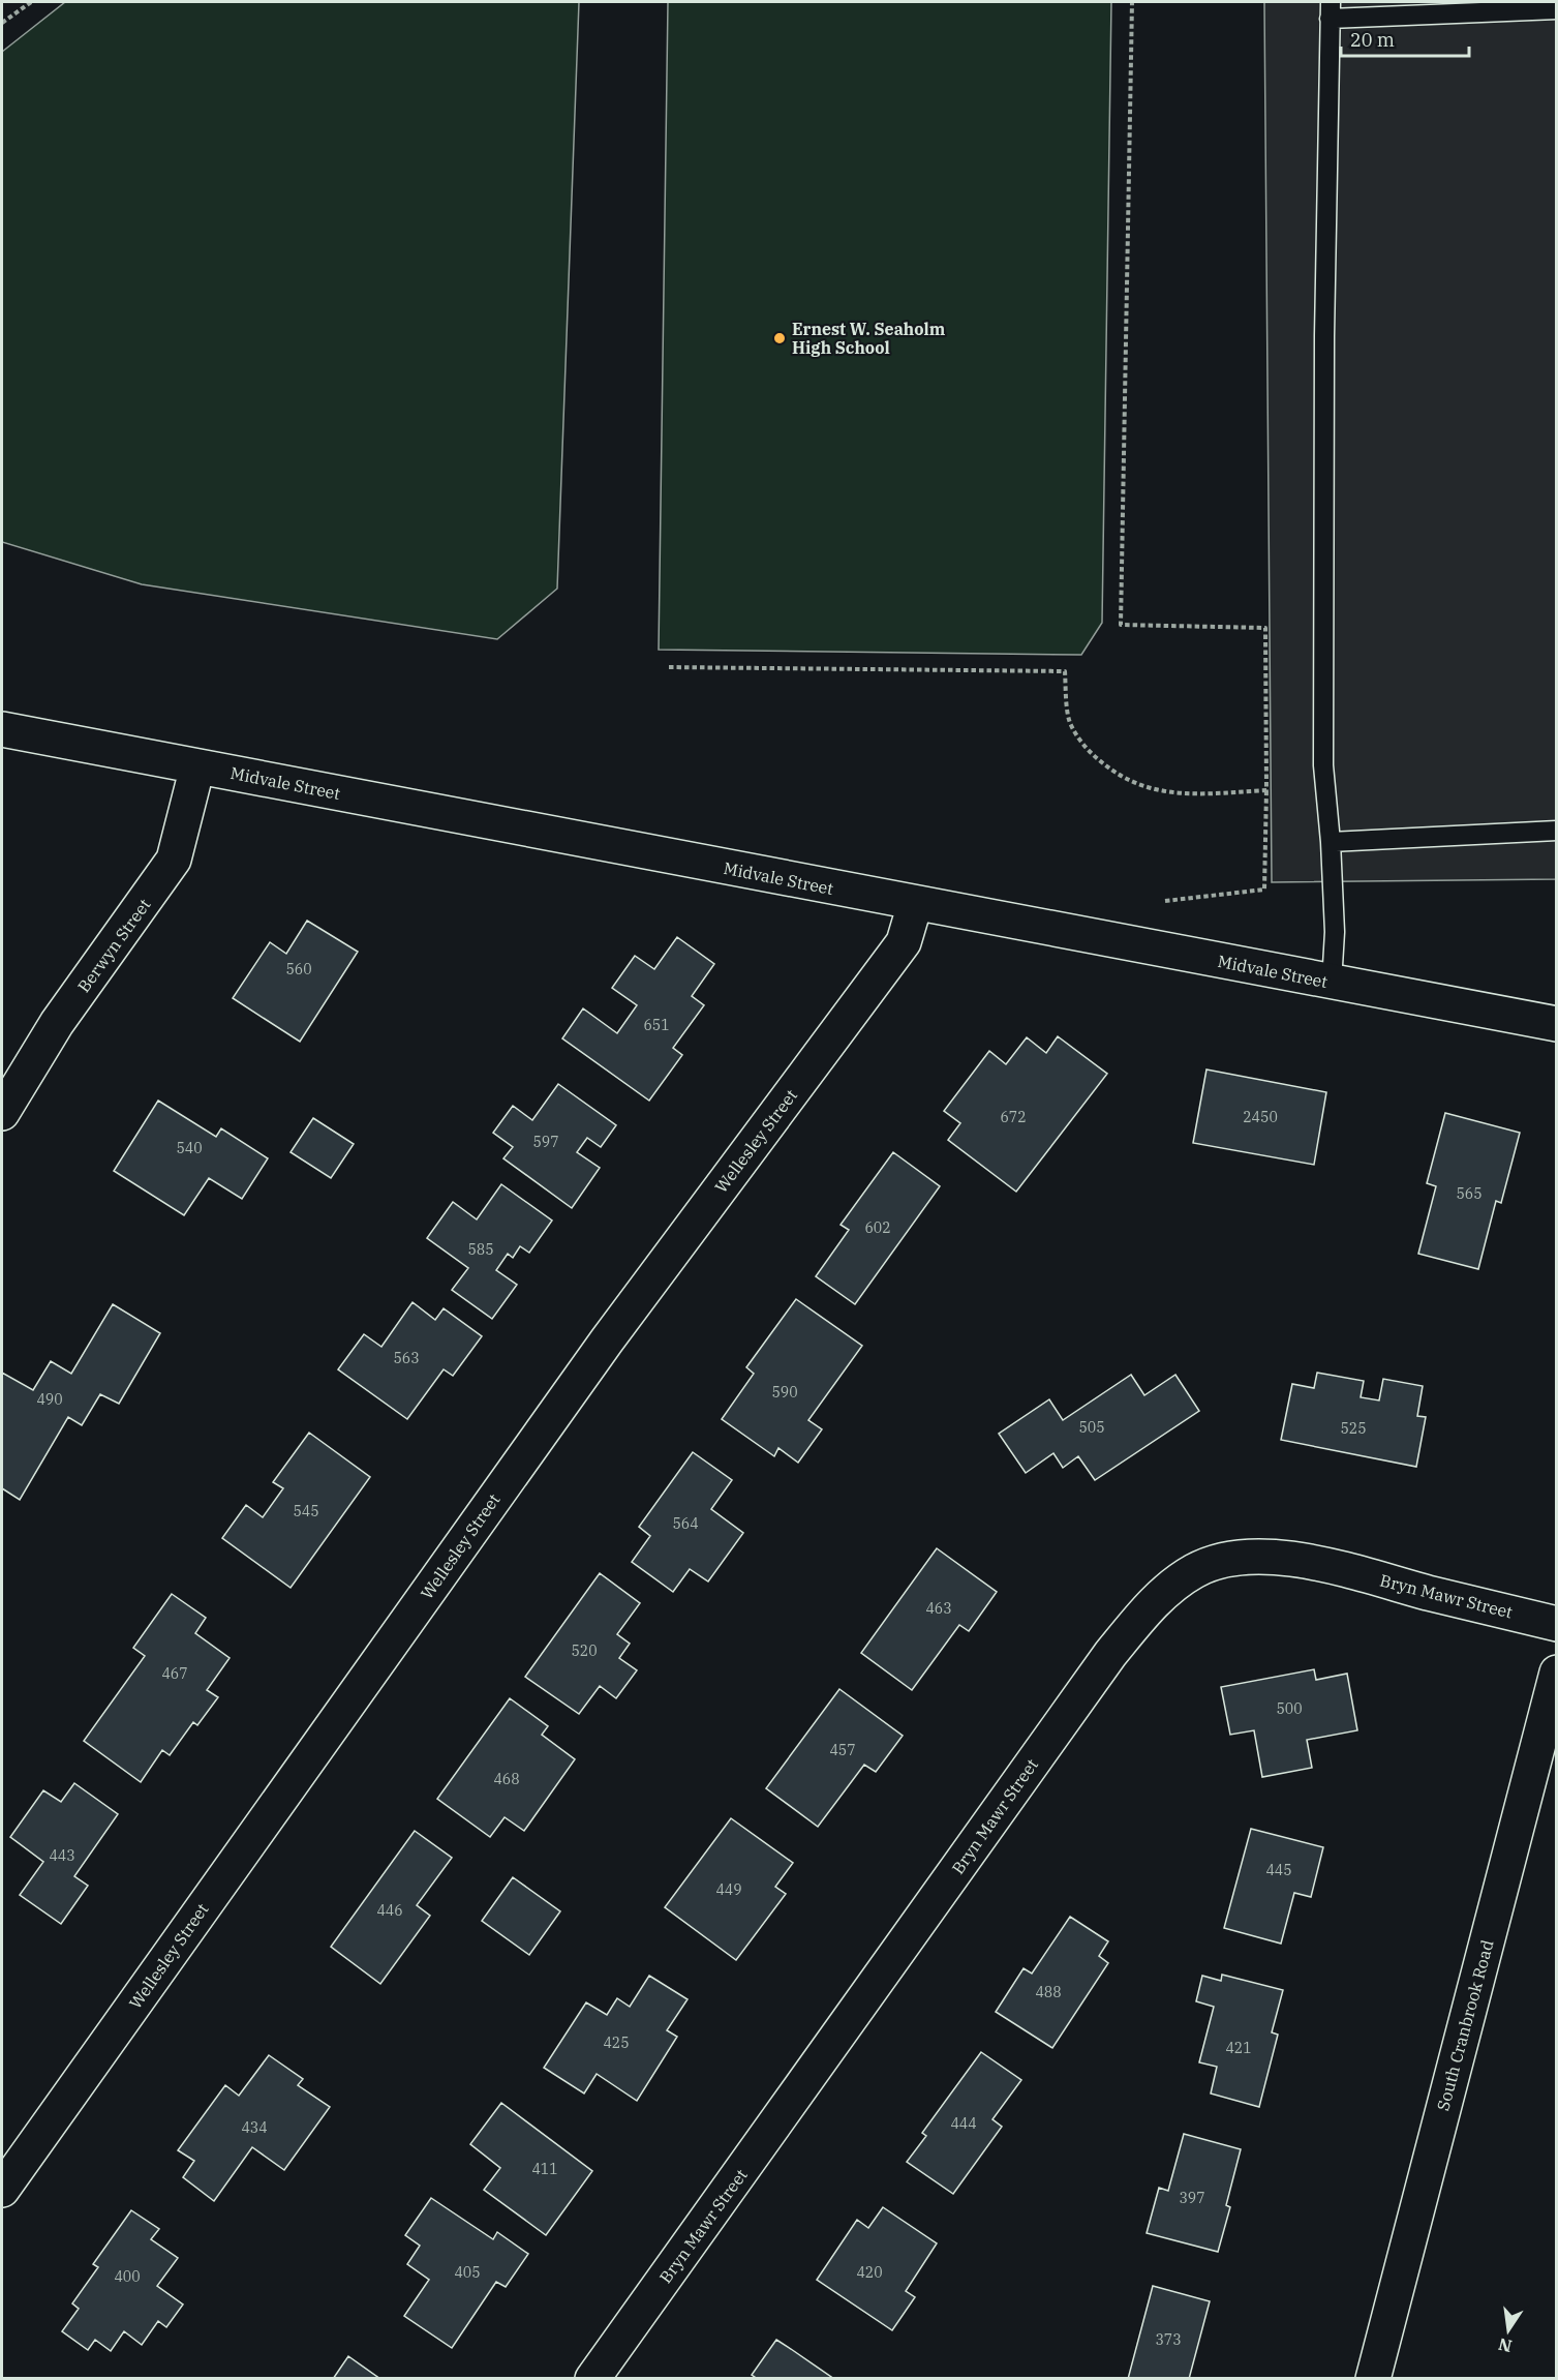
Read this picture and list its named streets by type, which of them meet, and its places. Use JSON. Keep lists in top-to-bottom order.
{
  "streets": {
    "street": [
      "Midvale Street",
      "Berwyn Street",
      "Wellesley Street",
      "Bryn Mawr Street",
      "South Cranbrook Road"
    ]
  },
  "crossings": [
    ["Midvale Street", "Berwyn Street"],
    ["Midvale Street", "Wellesley Street"]
  ],
  "places": ["Ernest W. Seaholm High School"],
  "house_numbers": [
    "560",
    "651",
    "672",
    "2450",
    "597",
    "540",
    "565",
    "602",
    "585",
    "563",
    "590",
    "490",
    "505",
    "525",
    "545",
    "564",
    "463",
    "520",
    "467",
    "500",
    "457",
    "468",
    "443",
    "445",
    "449",
    "446",
    "488",
    "425",
    "421",
    "444",
    "434",
    "411",
    "397",
    "405",
    "420",
    "400",
    "373"
  ],
  "scale_bar": "20 m",
  "north": "bottom"
}
